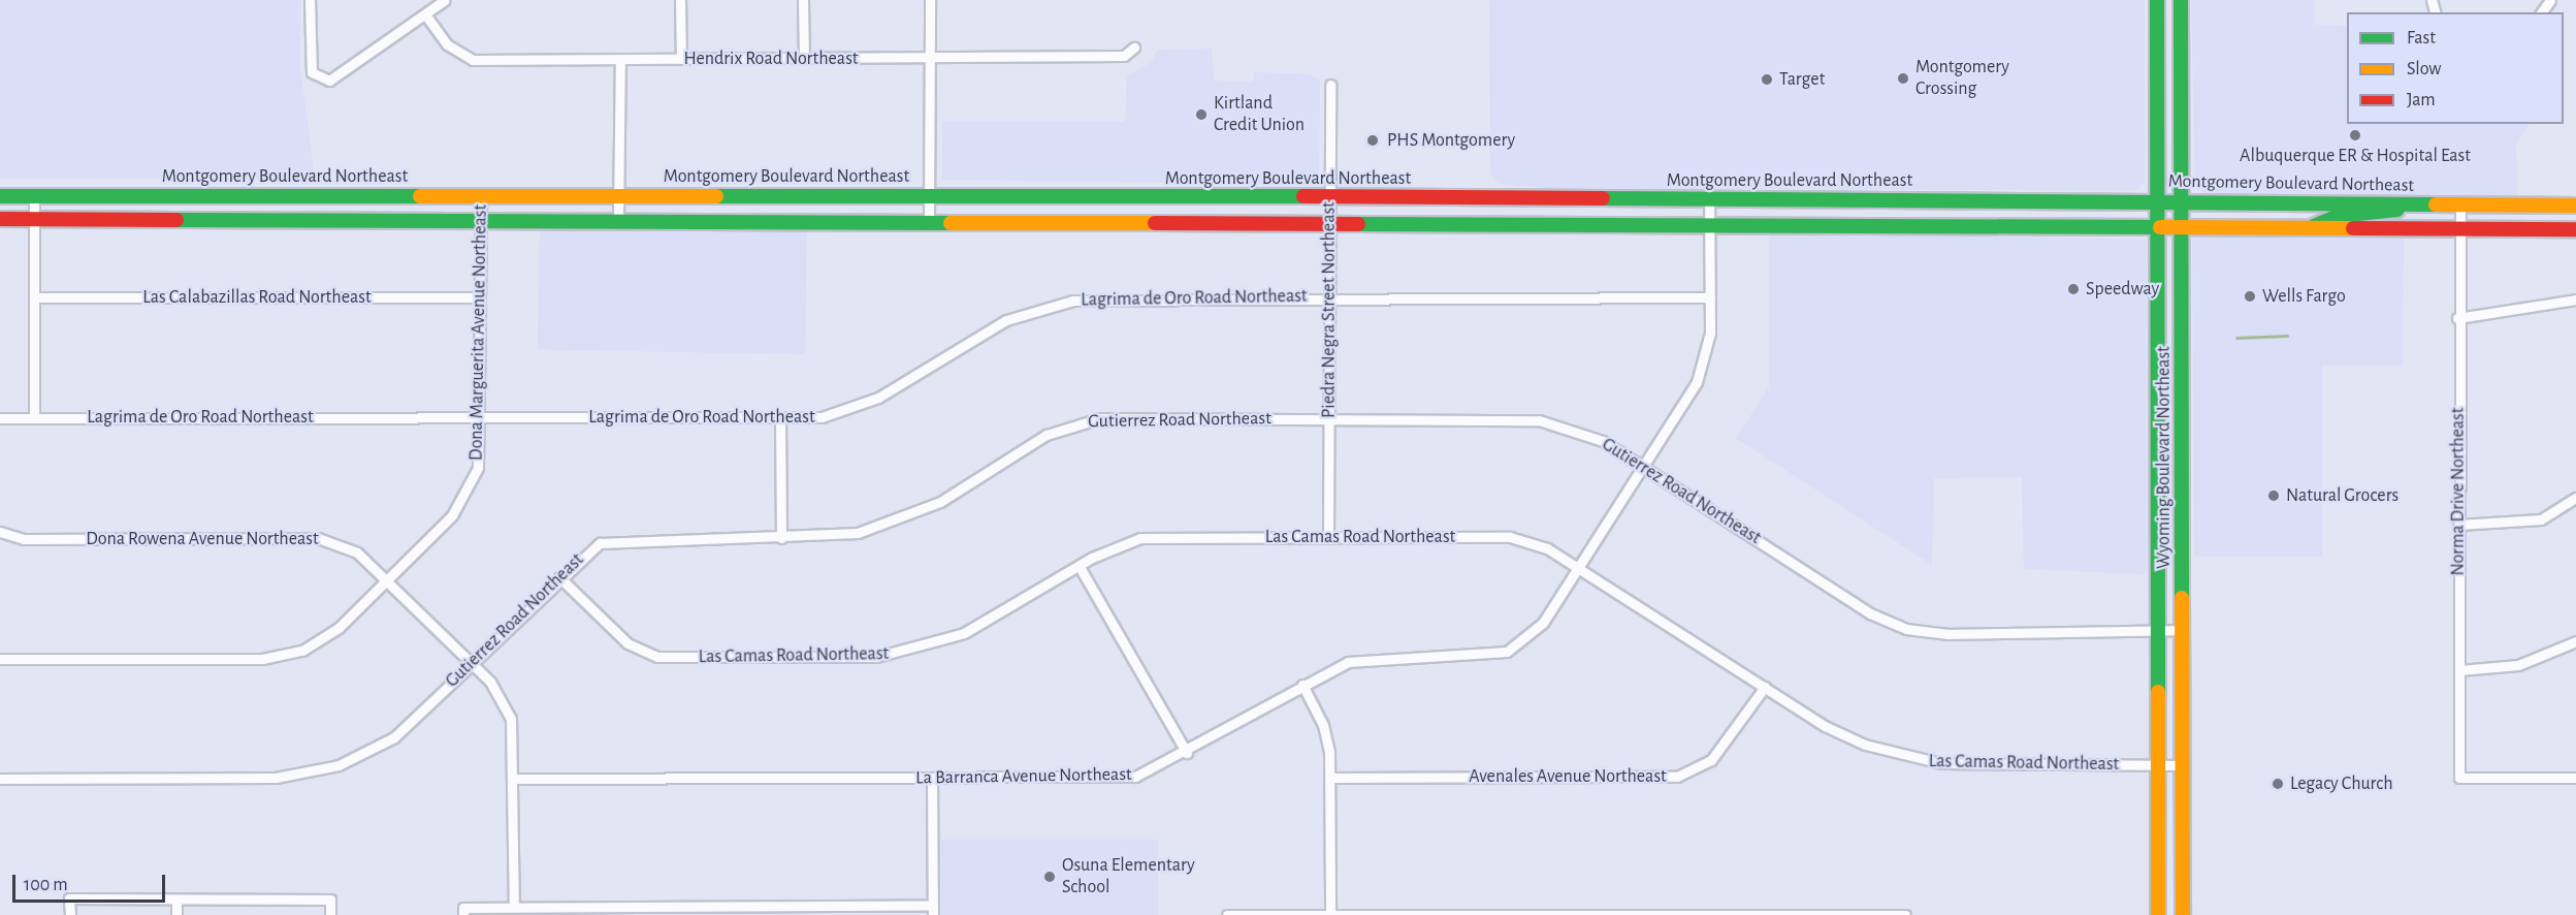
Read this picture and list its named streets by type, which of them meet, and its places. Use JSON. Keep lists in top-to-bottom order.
{
  "streets": {
    "main road": ["Montgomery Boulevard Northeast", "Wyoming Boulevard Northeast"],
    "street": [
      "Hendrix Road Northeast",
      "Las Calabazillas Road Northeast",
      "Lagrima de Oro Road Northeast",
      "Piedra Negra Street Northeast",
      "Dona Marguerita Avenue Northeast",
      "Gutierrez Road Northeast",
      "Norma Drive Northeast",
      "Las Camas Road Northeast",
      "Dona Rowena Avenue Northeast",
      "La Barranca Avenue Northeast",
      "Avenales Avenue Northeast"
    ]
  },
  "crossings": [
    ["Montgomery Boulevard Northeast", "Piedra Negra Street Northeast"],
    ["Montgomery Boulevard Northeast", "Dona Marguerita Avenue Northeast"],
    ["Montgomery Boulevard Northeast", "Wyoming Boulevard Northeast"],
    ["Montgomery Boulevard Northeast", "Norma Drive Northeast"],
    ["Montgomery Boulevard Northeast", "La Barranca Avenue Northeast"],
    ["Las Calabazillas Road Northeast", "Dona Marguerita Avenue Northeast"],
    ["Lagrima de Oro Road Northeast", "Piedra Negra Street Northeast"],
    ["Lagrima de Oro Road Northeast", "Dona Marguerita Avenue Northeast"],
    ["Lagrima de Oro Road Northeast", "La Barranca Avenue Northeast"],
    ["Piedra Negra Street Northeast", "Gutierrez Road Northeast"],
    ["Piedra Negra Street Northeast", "Las Camas Road Northeast"],
    ["Dona Marguerita Avenue Northeast", "Dona Rowena Avenue Northeast"],
    ["Gutierrez Road Northeast", "Wyoming Boulevard Northeast"],
    ["Gutierrez Road Northeast", "Las Camas Road Northeast"],
    ["Gutierrez Road Northeast", "Dona Rowena Avenue Northeast"],
    ["Gutierrez Road Northeast", "La Barranca Avenue Northeast"],
    ["Wyoming Boulevard Northeast", "Las Camas Road Northeast"],
    ["Las Camas Road Northeast", "La Barranca Avenue Northeast"],
    ["Las Camas Road Northeast", "Avenales Avenue Northeast"],
    ["Dona Rowena Avenue Northeast", "La Barranca Avenue Northeast"]
  ],
  "places": [
    "Montgomery Crossing",
    "Target",
    "Kirtland Credit Union",
    "Albuquerque ER & Hospital East",
    "PHS Montgomery",
    "Speedway",
    "Wells Fargo",
    "Natural Grocers",
    "Legacy Church",
    "Osuna Elementary School"
  ],
  "legend": ["Fast", "Slow", "Jam"],
  "scale_bar": "100 m"
}
